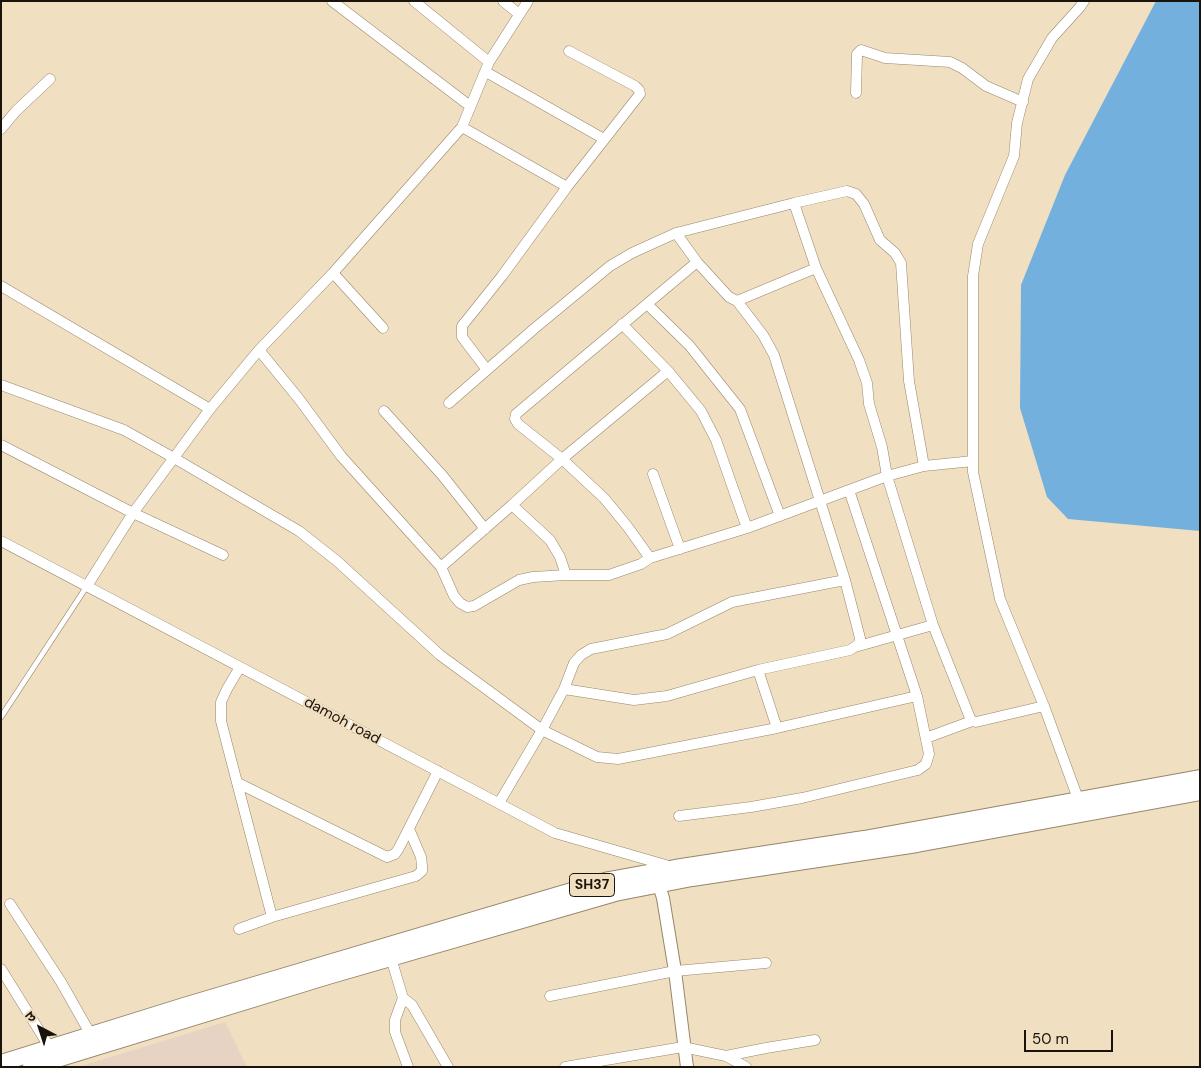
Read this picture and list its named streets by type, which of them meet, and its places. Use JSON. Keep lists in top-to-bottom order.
{
  "streets": {
    "main road": ["SH37"],
    "street": ["damoh road"]
  },
  "crossings": [
    ["damoh road", "SH37"]
  ],
  "scale_bar": "50 m",
  "north": "top left"
}
